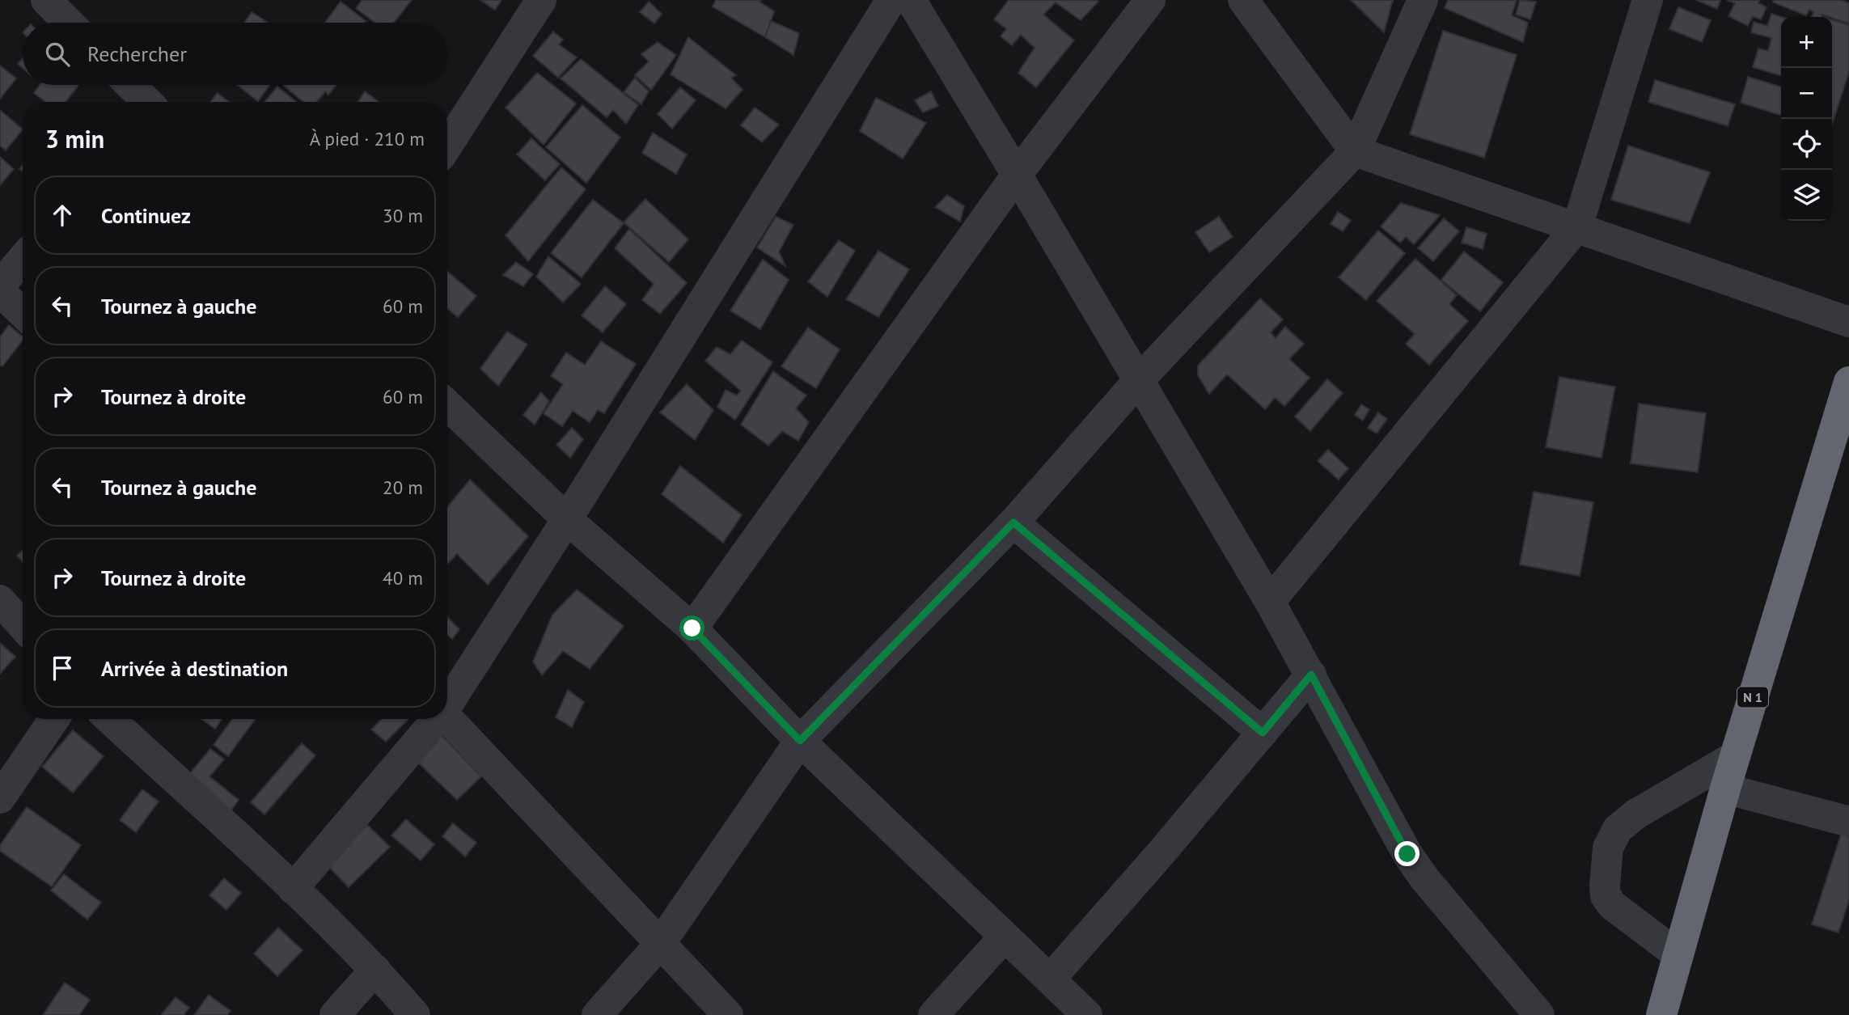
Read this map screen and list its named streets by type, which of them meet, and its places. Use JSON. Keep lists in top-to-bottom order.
{
  "streets": {
    "highway": ["N 1"]
  },
  "page": {
    "map_buttons": ["+", "−"],
    "search": "Rechercher",
    "heading": ["3 min", "À pied · 210 m"],
    "list": [
      ["Continuez", "30 m"],
      ["Tournez à gauche", "60 m"],
      ["Tournez à droite", "60 m"],
      ["Tournez à gauche", "20 m"],
      ["Tournez à droite", "40 m"],
      "Arrivée à destination"
    ]
  }
}
